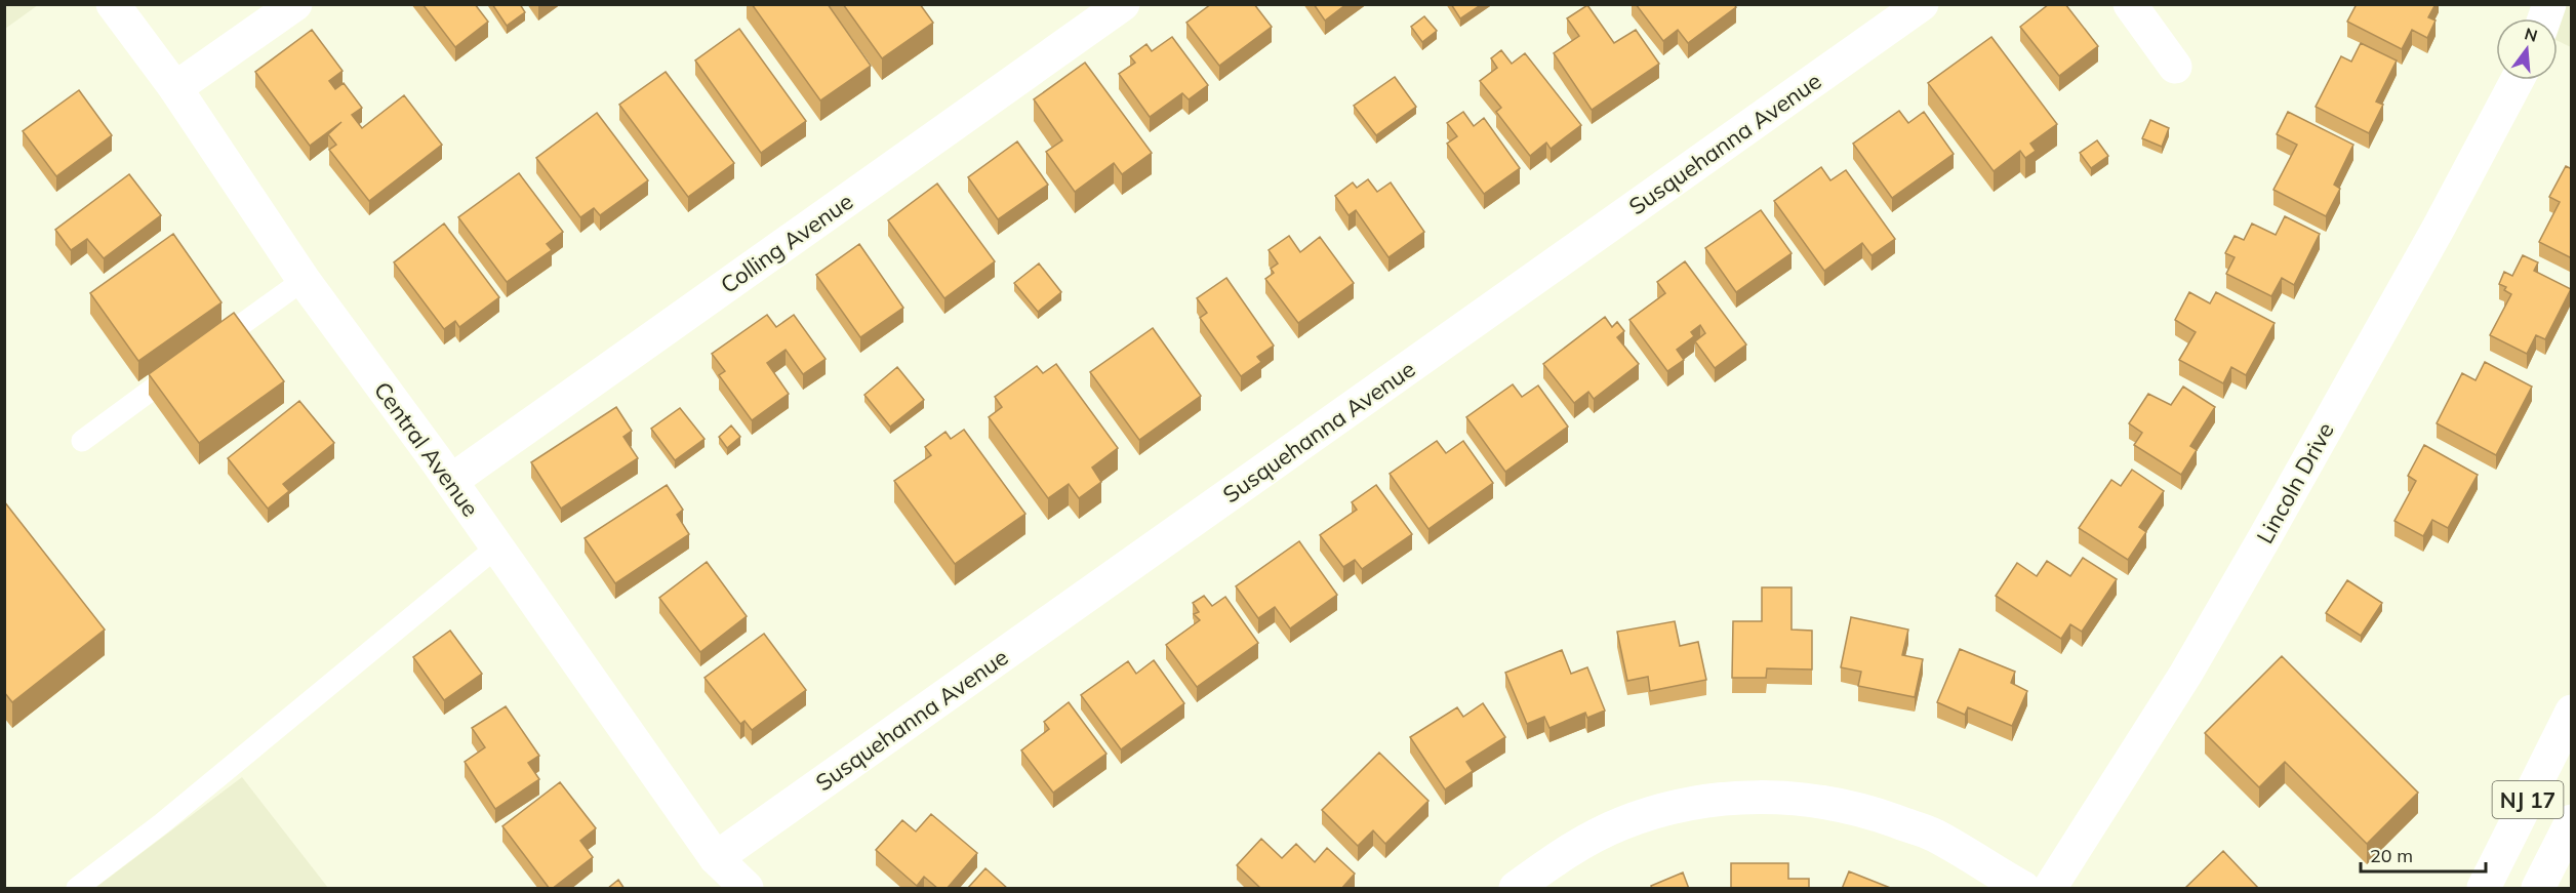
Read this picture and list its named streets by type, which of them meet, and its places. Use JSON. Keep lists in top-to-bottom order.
{
  "streets": {
    "main road": [
      "Susquehanna Avenue",
      "Colling Avenue",
      "Central Avenue",
      "Lincoln Drive",
      "NJ 17"
    ]
  },
  "crossings": [
    ["Susquehanna Avenue", "Central Avenue"],
    ["Colling Avenue", "Central Avenue"]
  ],
  "scale_bar": "20 m",
  "north": "top"
}
